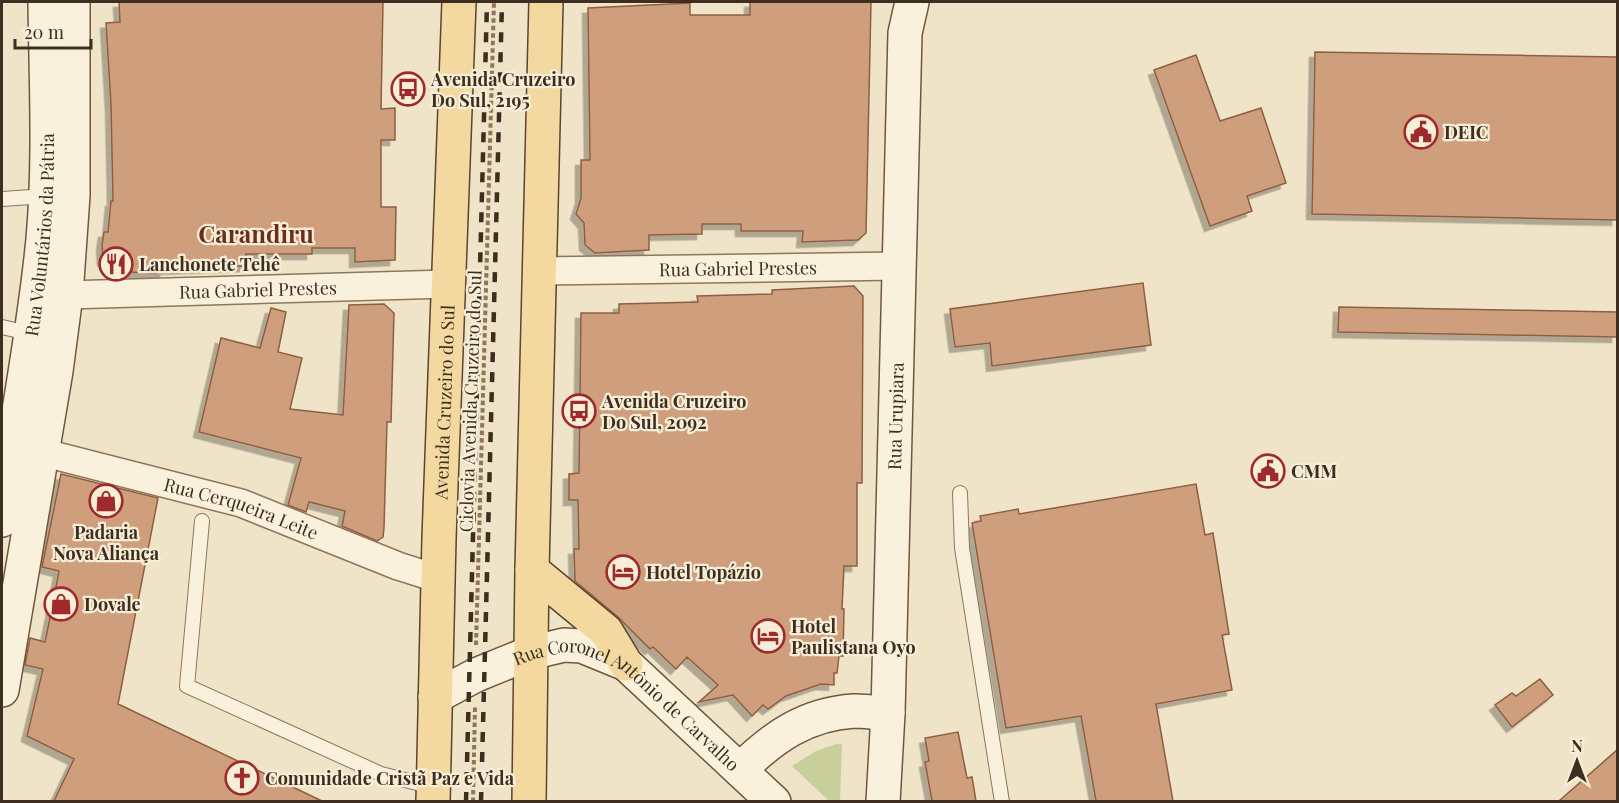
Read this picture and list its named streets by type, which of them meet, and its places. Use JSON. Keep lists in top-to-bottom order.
{
  "streets": {
    "main road": ["Avenida Cruzeiro do Sul"],
    "street": [
      "Rua Voluntários da Pátria",
      "Rua Gabriel Prestes",
      "Rua Urupiara",
      "Rua Cerqueira Leite",
      "Rua Coronel Antônio de Carvalho"
    ],
    "path": ["Ciclovia Avenida Cruzeiro do Sul"]
  },
  "crossings": [
    ["Rua Voluntários da Pátria", "Rua Gabriel Prestes"],
    ["Rua Voluntários da Pátria", "Rua Cerqueira Leite"],
    ["Rua Gabriel Prestes", "Avenida Cruzeiro do Sul"],
    ["Rua Gabriel Prestes", "Rua Urupiara"],
    ["Avenida Cruzeiro do Sul", "Rua Cerqueira Leite"],
    ["Avenida Cruzeiro do Sul", "Rua Coronel Antônio de Carvalho"],
    ["Ciclovia Avenida Cruzeiro do Sul", "Rua Coronel Antônio de Carvalho"]
  ],
  "districts": ["Carandiru"],
  "places": {
    "bus stop": ["Avenida Cruzeiro Do Sul, 2195", "Avenida Cruzeiro Do Sul, 2092"],
    "public building": ["DEIC", "CMM"],
    "restaurant": ["Lanchonete Tehê"],
    "shop": ["Padaria Nova Aliança", "Dovale"],
    "hotel": ["Hotel Topázio", "Hotel Paulistana Oyo"],
    "church": ["Comunidade Cristã Paz e Vida"]
  },
  "scale_bar": "20 m",
  "north": "top"
}
